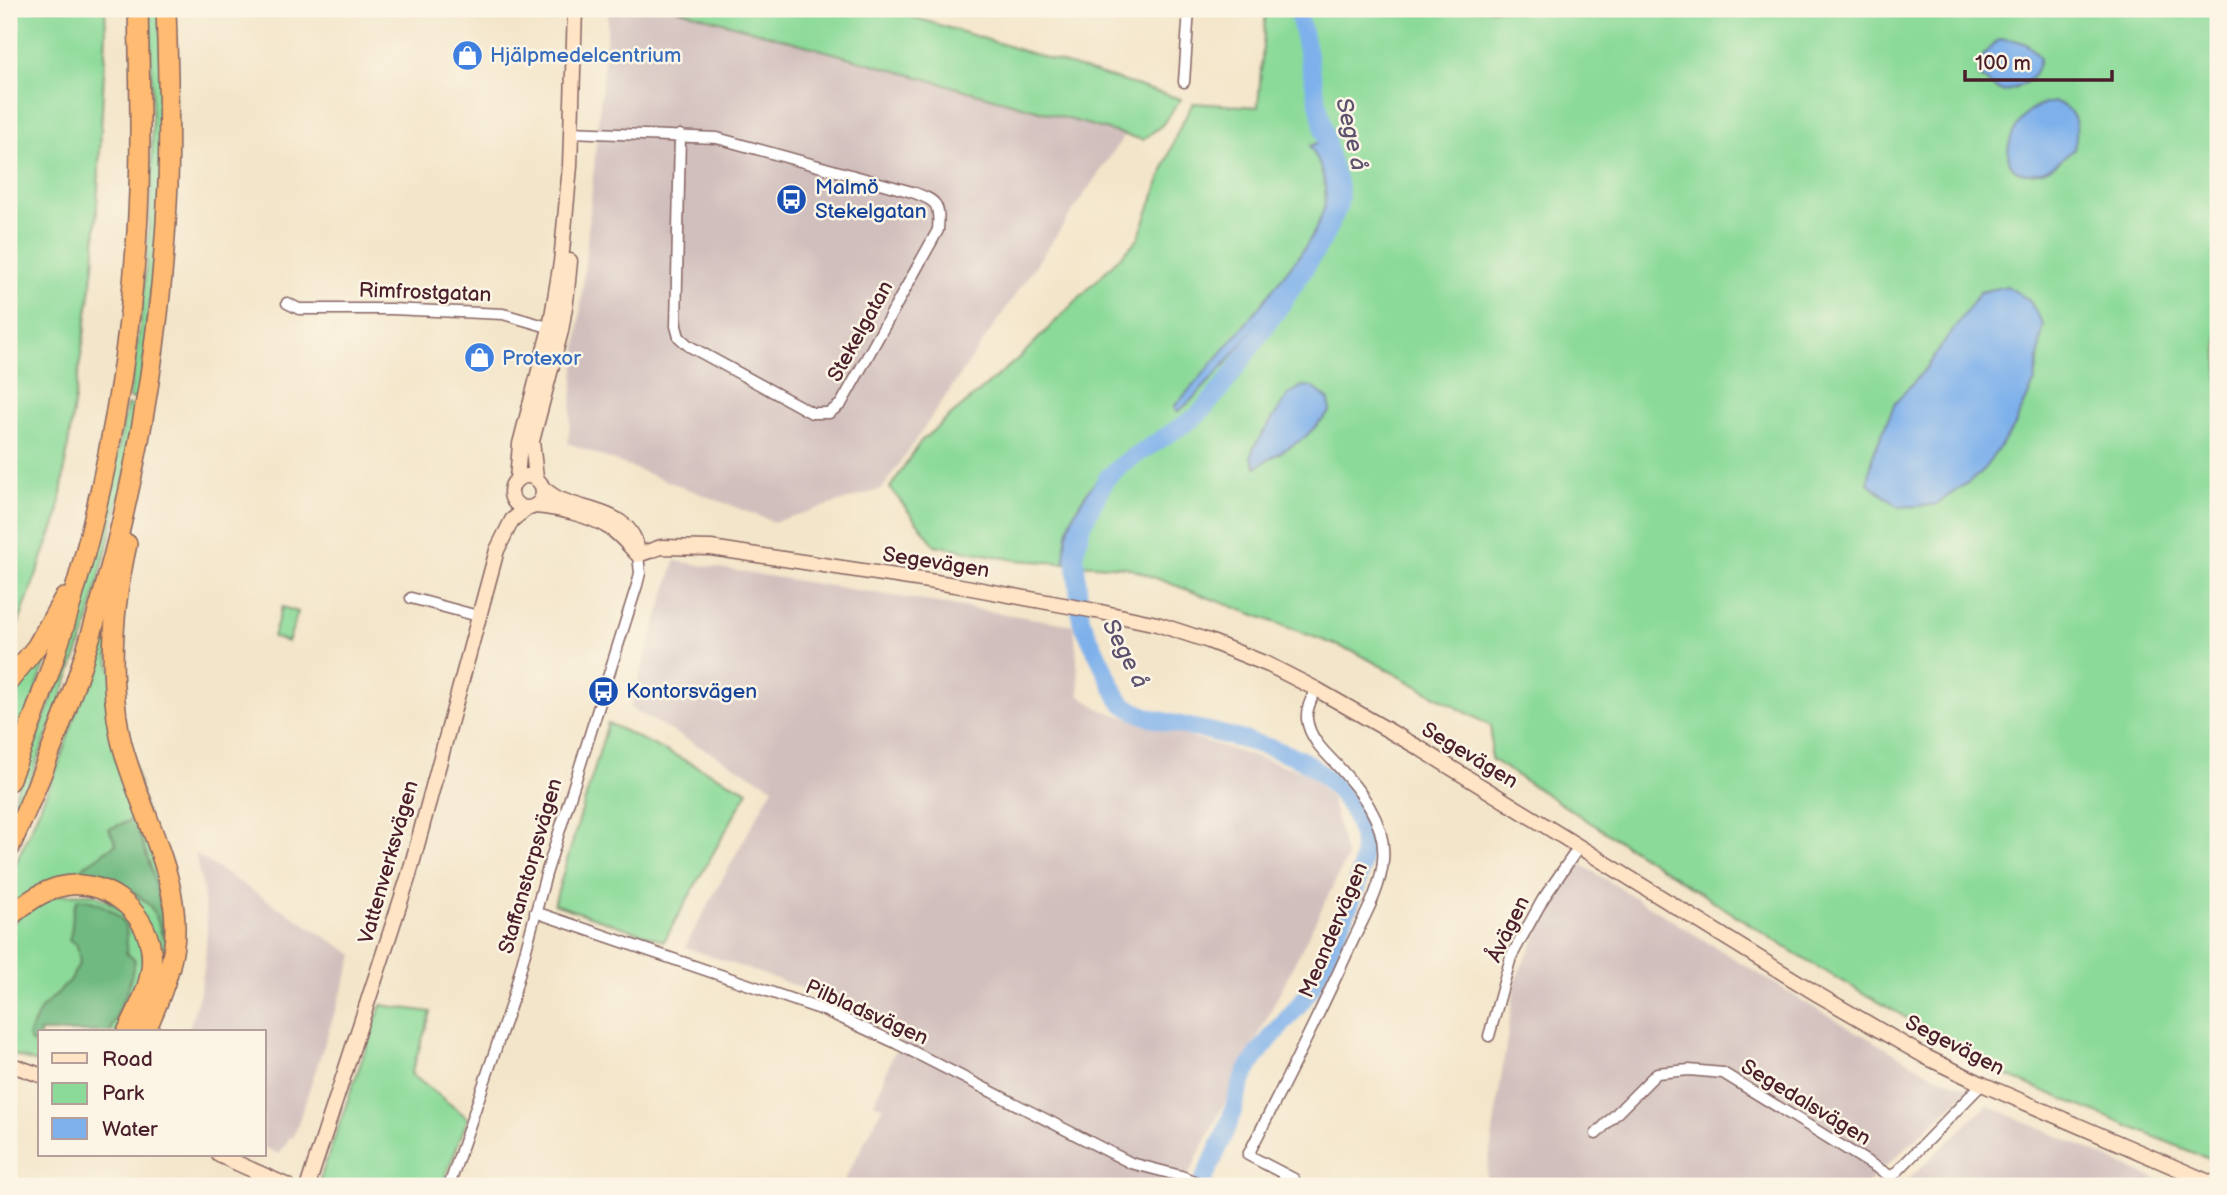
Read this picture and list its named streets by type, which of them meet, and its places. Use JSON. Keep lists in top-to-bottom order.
{
  "streets": {
    "street": [
      "Rimfrostgatan",
      "Stekelgatan",
      "Segevägen",
      "Vattenverksvägen",
      "Staffanstorpsvägen",
      "Åvägen",
      "Meandervägen",
      "Pilbladsvägen",
      "Segedalsvägen"
    ]
  },
  "crossings": [
    ["Segevägen", "Staffanstorpsvägen"],
    ["Segevägen", "Åvägen"],
    ["Segevägen", "Meandervägen"],
    ["Staffanstorpsvägen", "Pilbladsvägen"]
  ],
  "water": ["Sege å"],
  "places": {
    "shop": ["Hjälpmedelcentrium", "Protexor"],
    "bus stop": ["Malmö Stekelgatan", "Kontorsvägen"]
  },
  "legend": ["Road", "Park", "Water"],
  "scale_bar": "100 m"
}
